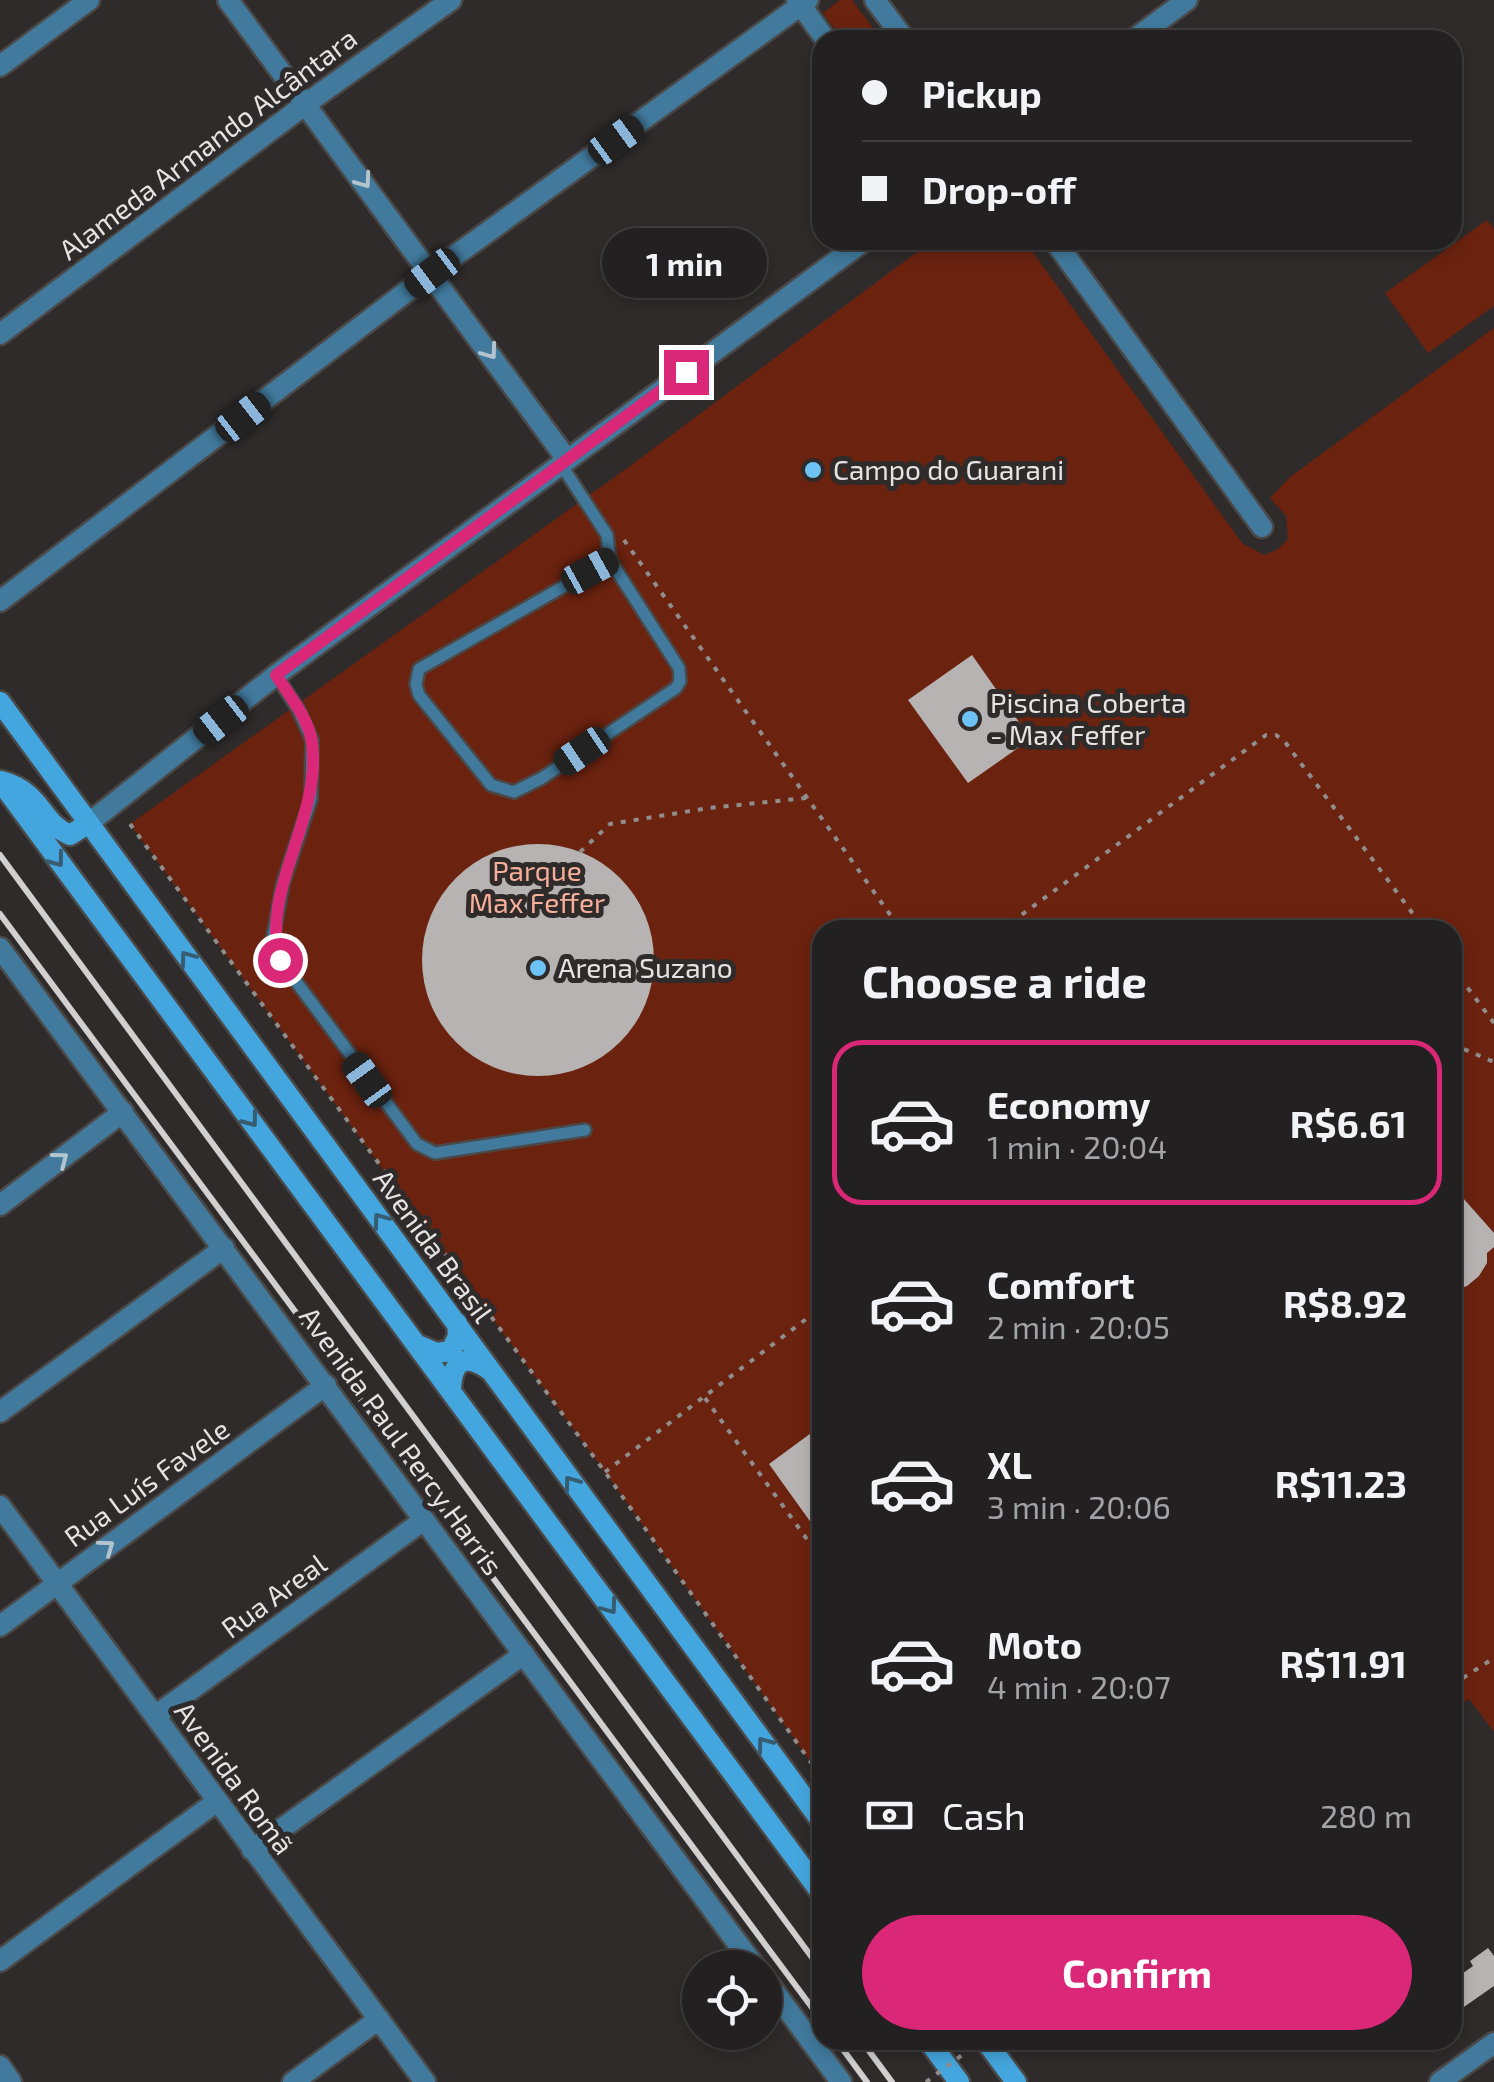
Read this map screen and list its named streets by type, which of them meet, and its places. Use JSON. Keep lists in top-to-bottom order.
{
  "streets": {
    "main road": ["Avenida Brasil"],
    "street": [
      "Alameda Armando Alcântara",
      "Avenida Paul Percy Harris",
      "Rua Luís Favele",
      "Rua Areal",
      "Avenida Romã"
    ]
  },
  "crossings": [
    ["Avenida Paul Percy Harris", "Rua Luís Favele"],
    ["Avenida Paul Percy Harris", "Rua Areal"],
    ["Rua Luís Favele", "Avenida Romã"],
    ["Rua Areal", "Avenida Romã"]
  ],
  "parks": ["Parque Max Feffer"],
  "places": ["Campo do Guarani", "Piscina Coberta - Max Feffer", "Arena Suzano"],
  "page": {
    "banner": ["Pickup", "Drop-off"],
    "bubble": "1 min",
    "heading": "Choose a ride",
    "list": [
      {
        "name": "Economy",
        "note": "1 min · 20:04",
        "value": "R$6.61"
      },
      {
        "name": "Comfort",
        "note": "2 min · 20:05",
        "value": "R$8.92"
      },
      {
        "name": "XL",
        "note": "3 min · 20:06",
        "value": "R$11.23"
      },
      {
        "name": "Moto",
        "note": "4 min · 20:07",
        "value": "R$11.91"
      }
    ],
    "pay": ["Cash", "280 m"],
    "buttons": "Confirm"
  }
}
